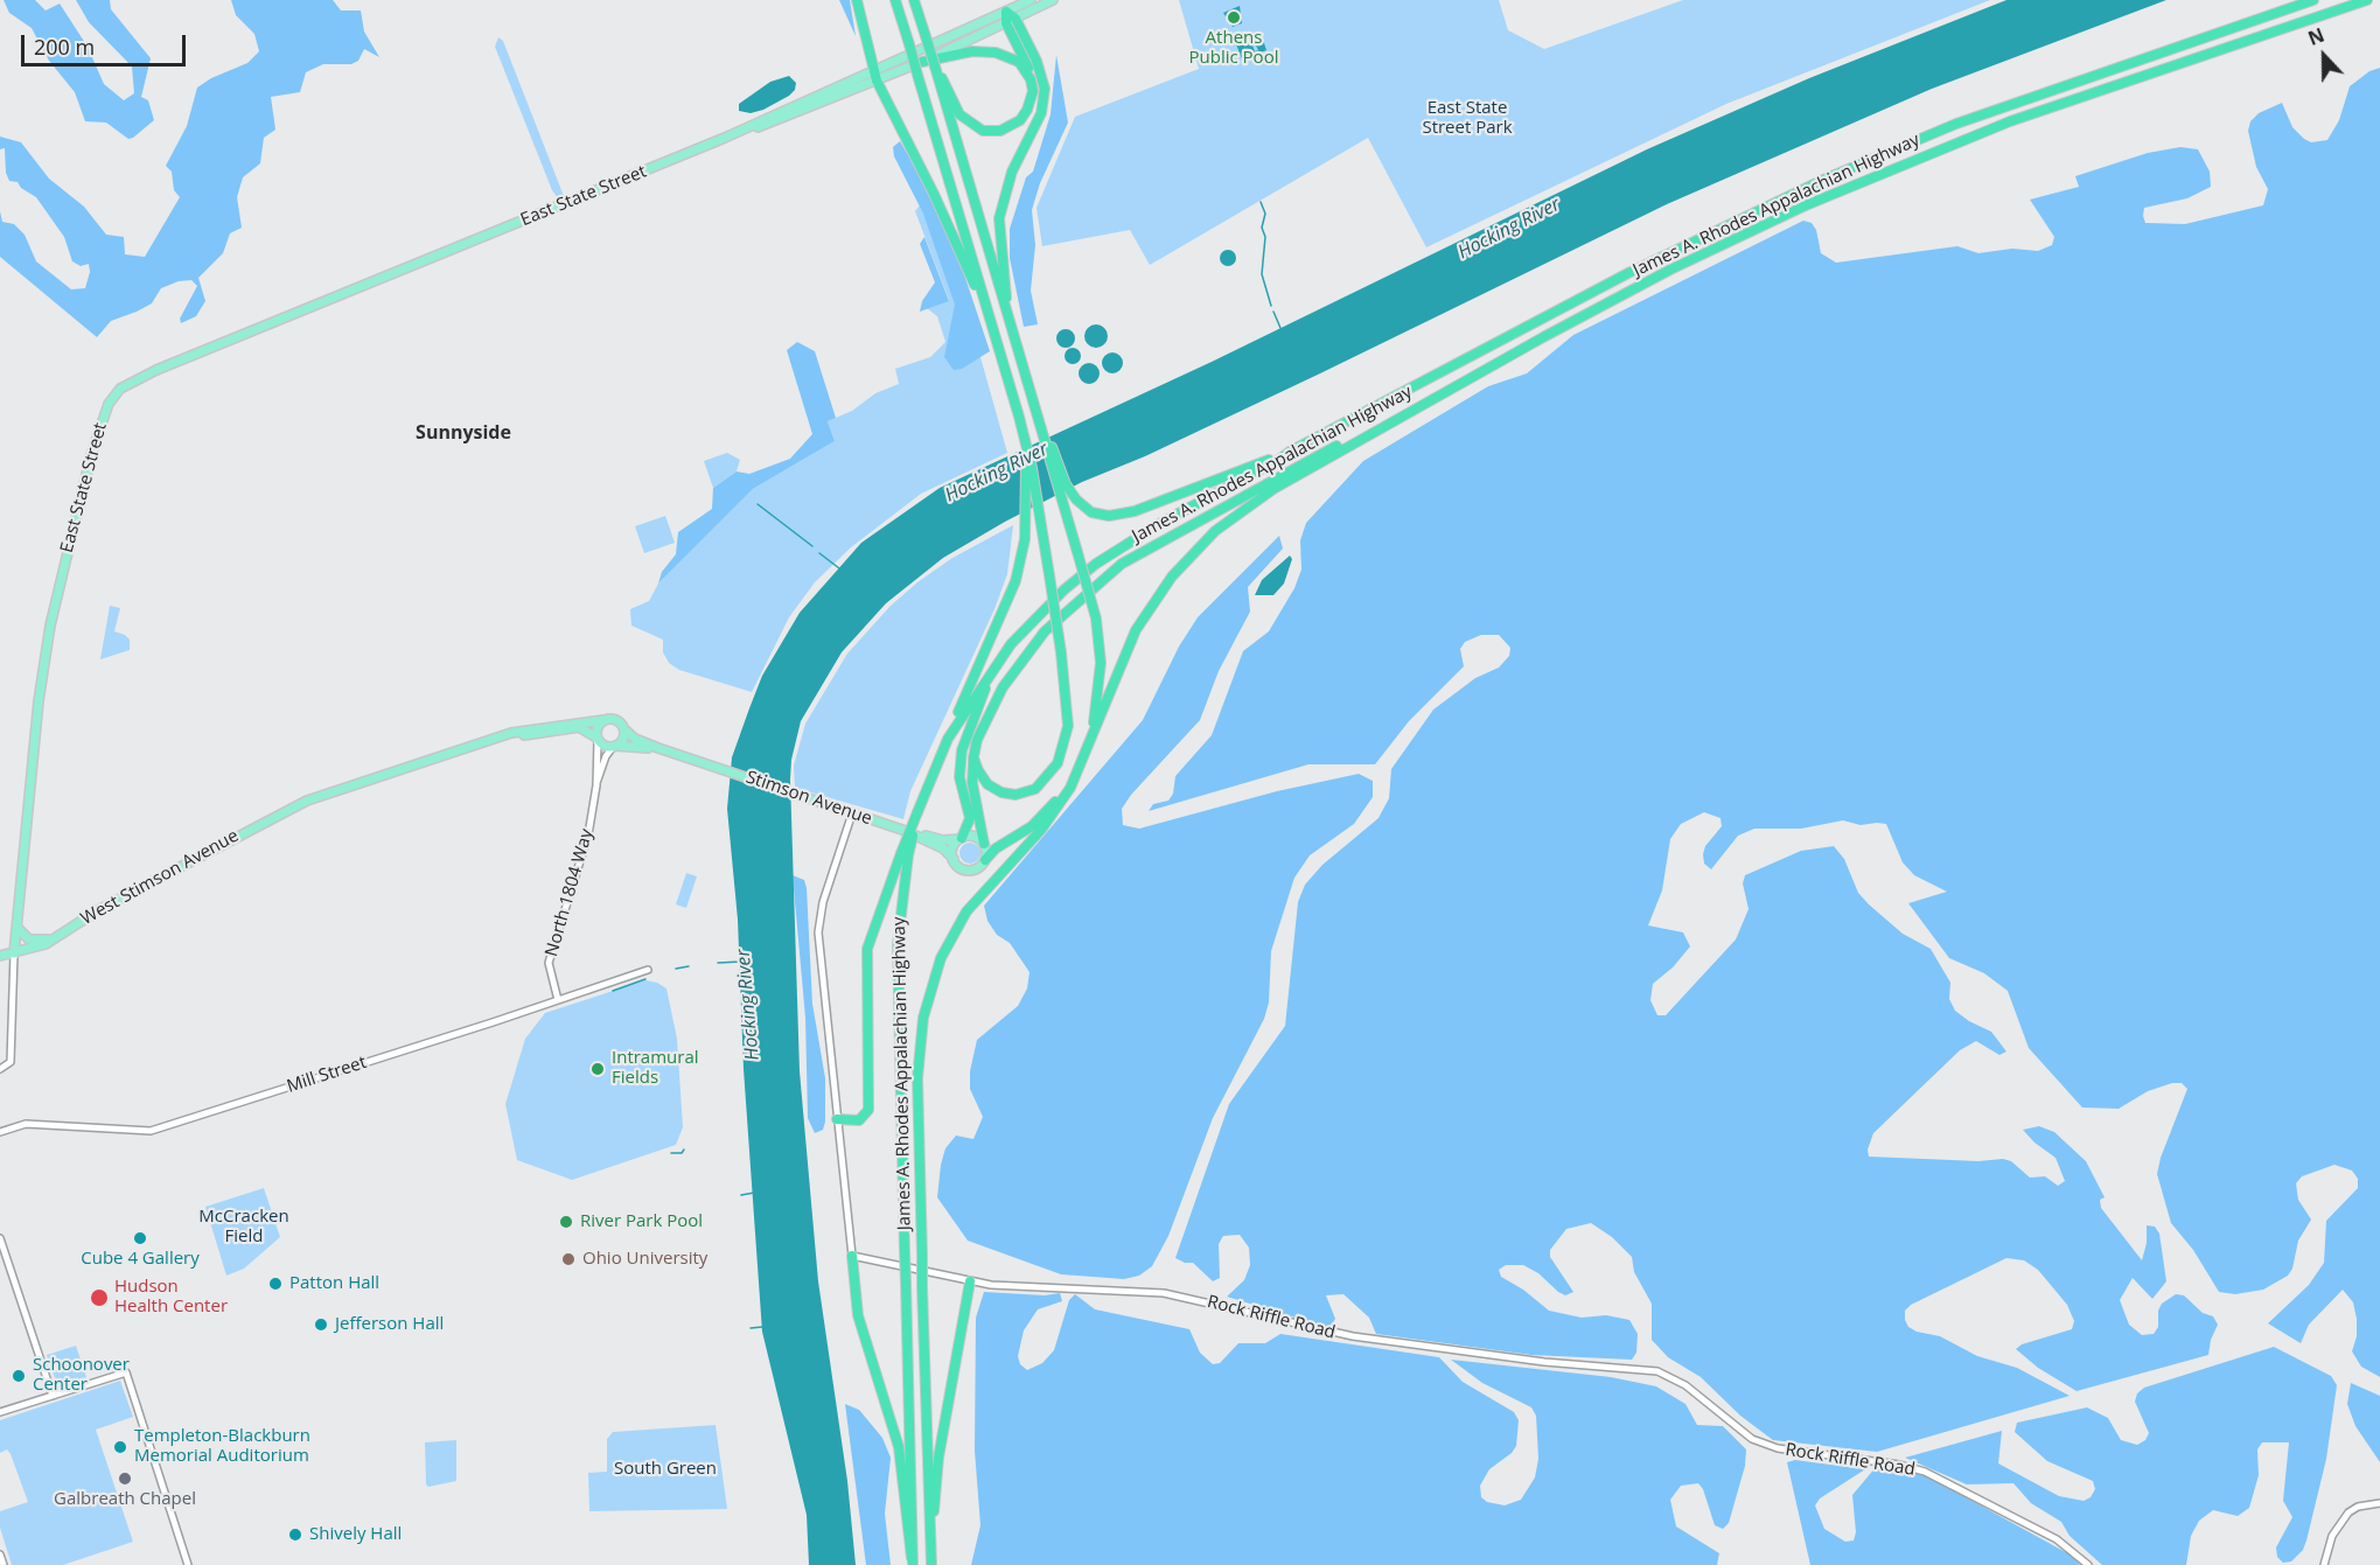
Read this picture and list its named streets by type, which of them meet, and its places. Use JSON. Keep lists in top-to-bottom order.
{
  "streets": {
    "highway": ["James A. Rhodes Appalachian Highway"],
    "main road": ["East State Street", "Stimson Avenue", "West Stimson Avenue"],
    "street": ["North 1804 Way", "Mill Street", "Rock Riffle Road"]
  },
  "crossings": [
    ["East State Street", "West Stimson Avenue"],
    ["Stimson Avenue", "North 1804 Way"],
    ["North 1804 Way", "Mill Street"]
  ],
  "districts": ["Sunnyside"],
  "water": ["Hocking River"],
  "parks": ["East State Street Park", "McCracken Field", "South Green"],
  "places": [
    "Athens Public Pool",
    "Intramural Fields",
    "River Park Pool",
    "Cube 4 Gallery",
    "Ohio University",
    "Patton Hall",
    "Hudson Health Center",
    "Jefferson Hall",
    "Schoonover Center",
    "Templeton-Blackburn Memorial Auditorium",
    "Galbreath Chapel",
    "Shively Hall"
  ],
  "scale_bar": "200 m",
  "north": "top"
}
